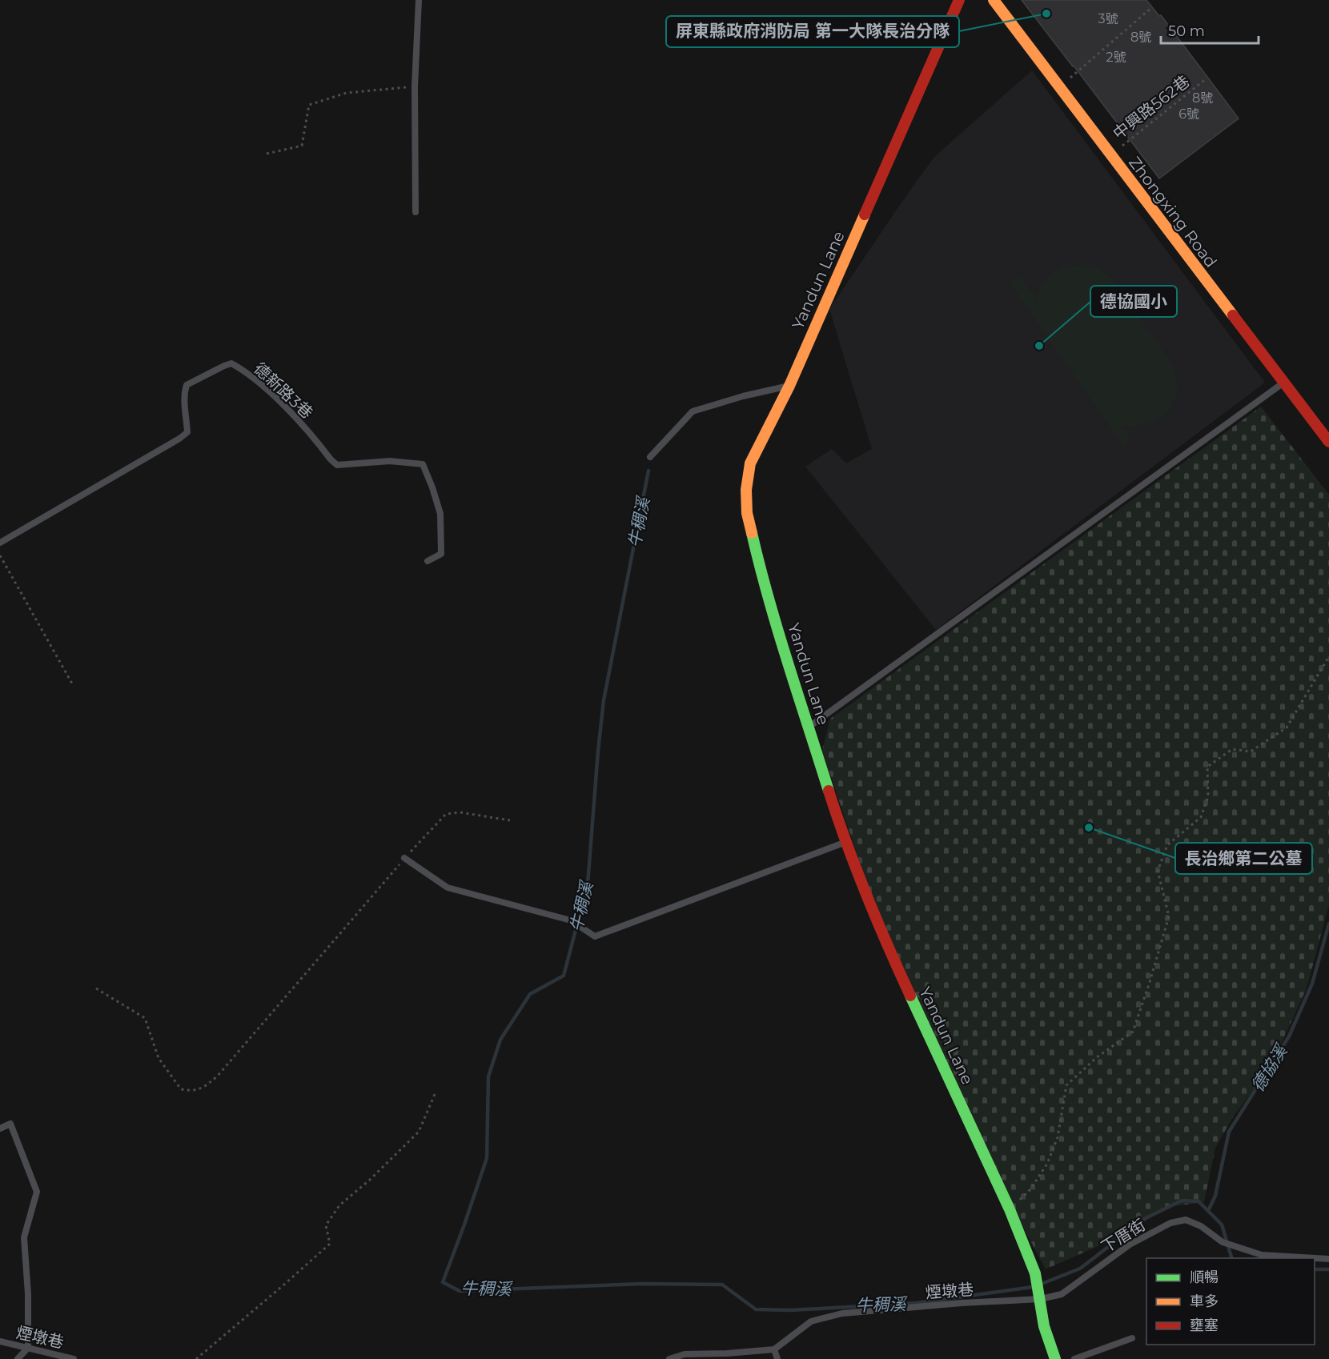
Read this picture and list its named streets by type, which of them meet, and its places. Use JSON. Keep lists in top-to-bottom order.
{
  "streets": {
    "street": ["Zhongxing Road", "Yandun Lane"],
    "lane": ["德新路3巷", "下厝街", "煙墩巷"],
    "path": ["中興路562巷"]
  },
  "crossings": [
    ["中興路562巷", "Zhongxing Road"],
    ["Yandun Lane", "下厝街"],
    ["Yandun Lane", "煙墩巷"],
    ["下厝街", "煙墩巷"]
  ],
  "water": ["牛稠溪", "德協溪"],
  "places": ["屏東縣政府消防局 第一大隊長治分隊", "德協國小", "長治鄉第二公墓"],
  "house_numbers": [
    "3號",
    "8號",
    "2號",
    "8號",
    "6號"
  ],
  "legend": ["順暢", "車多", "壅塞"],
  "scale_bar": "50 m"
}
